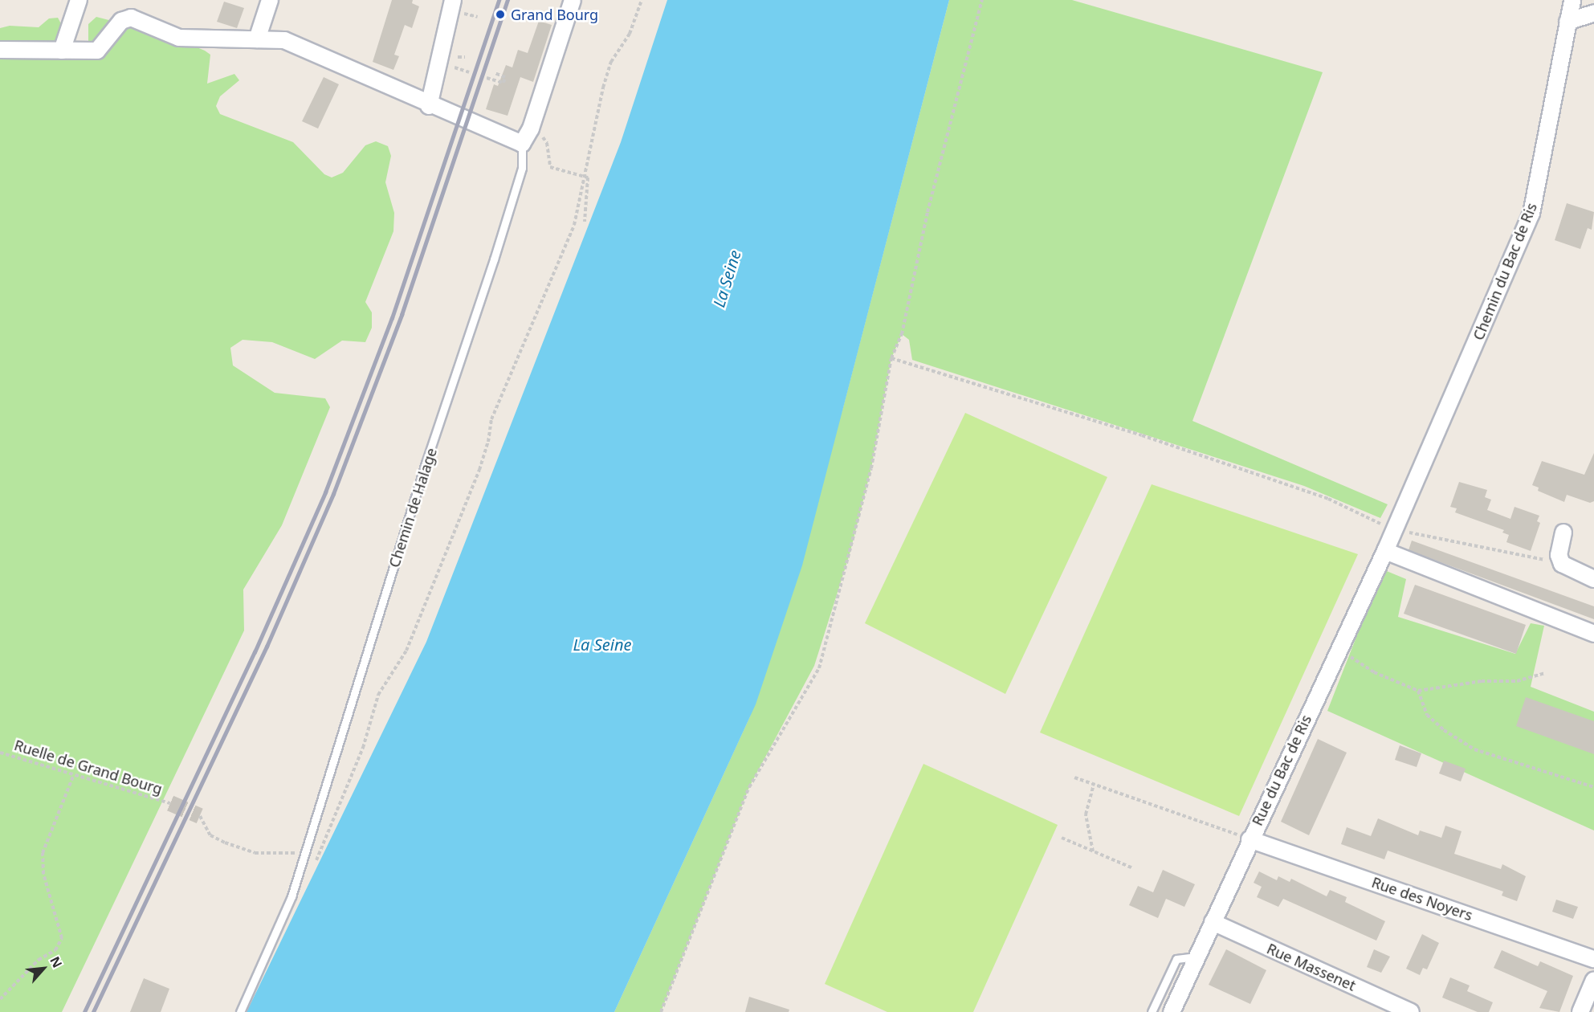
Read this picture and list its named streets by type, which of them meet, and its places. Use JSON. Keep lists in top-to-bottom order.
{
  "streets": {
    "street": [
      "Chemin du Bac de Ris",
      "Rue du Bac de Ris",
      "Rue des Noyers",
      "Rue Massenet"
    ],
    "lane": ["Chemin de Halage"],
    "path": ["Ruelle de Grand Bourg"]
  },
  "crossings": [
    ["Chemin du Bac de Ris", "Rue du Bac de Ris"],
    ["Rue du Bac de Ris", "Rue des Noyers"],
    ["Rue du Bac de Ris", "Rue Massenet"]
  ],
  "water": ["La Seine"],
  "places": ["Grand Bourg"],
  "north": "top right"
}
